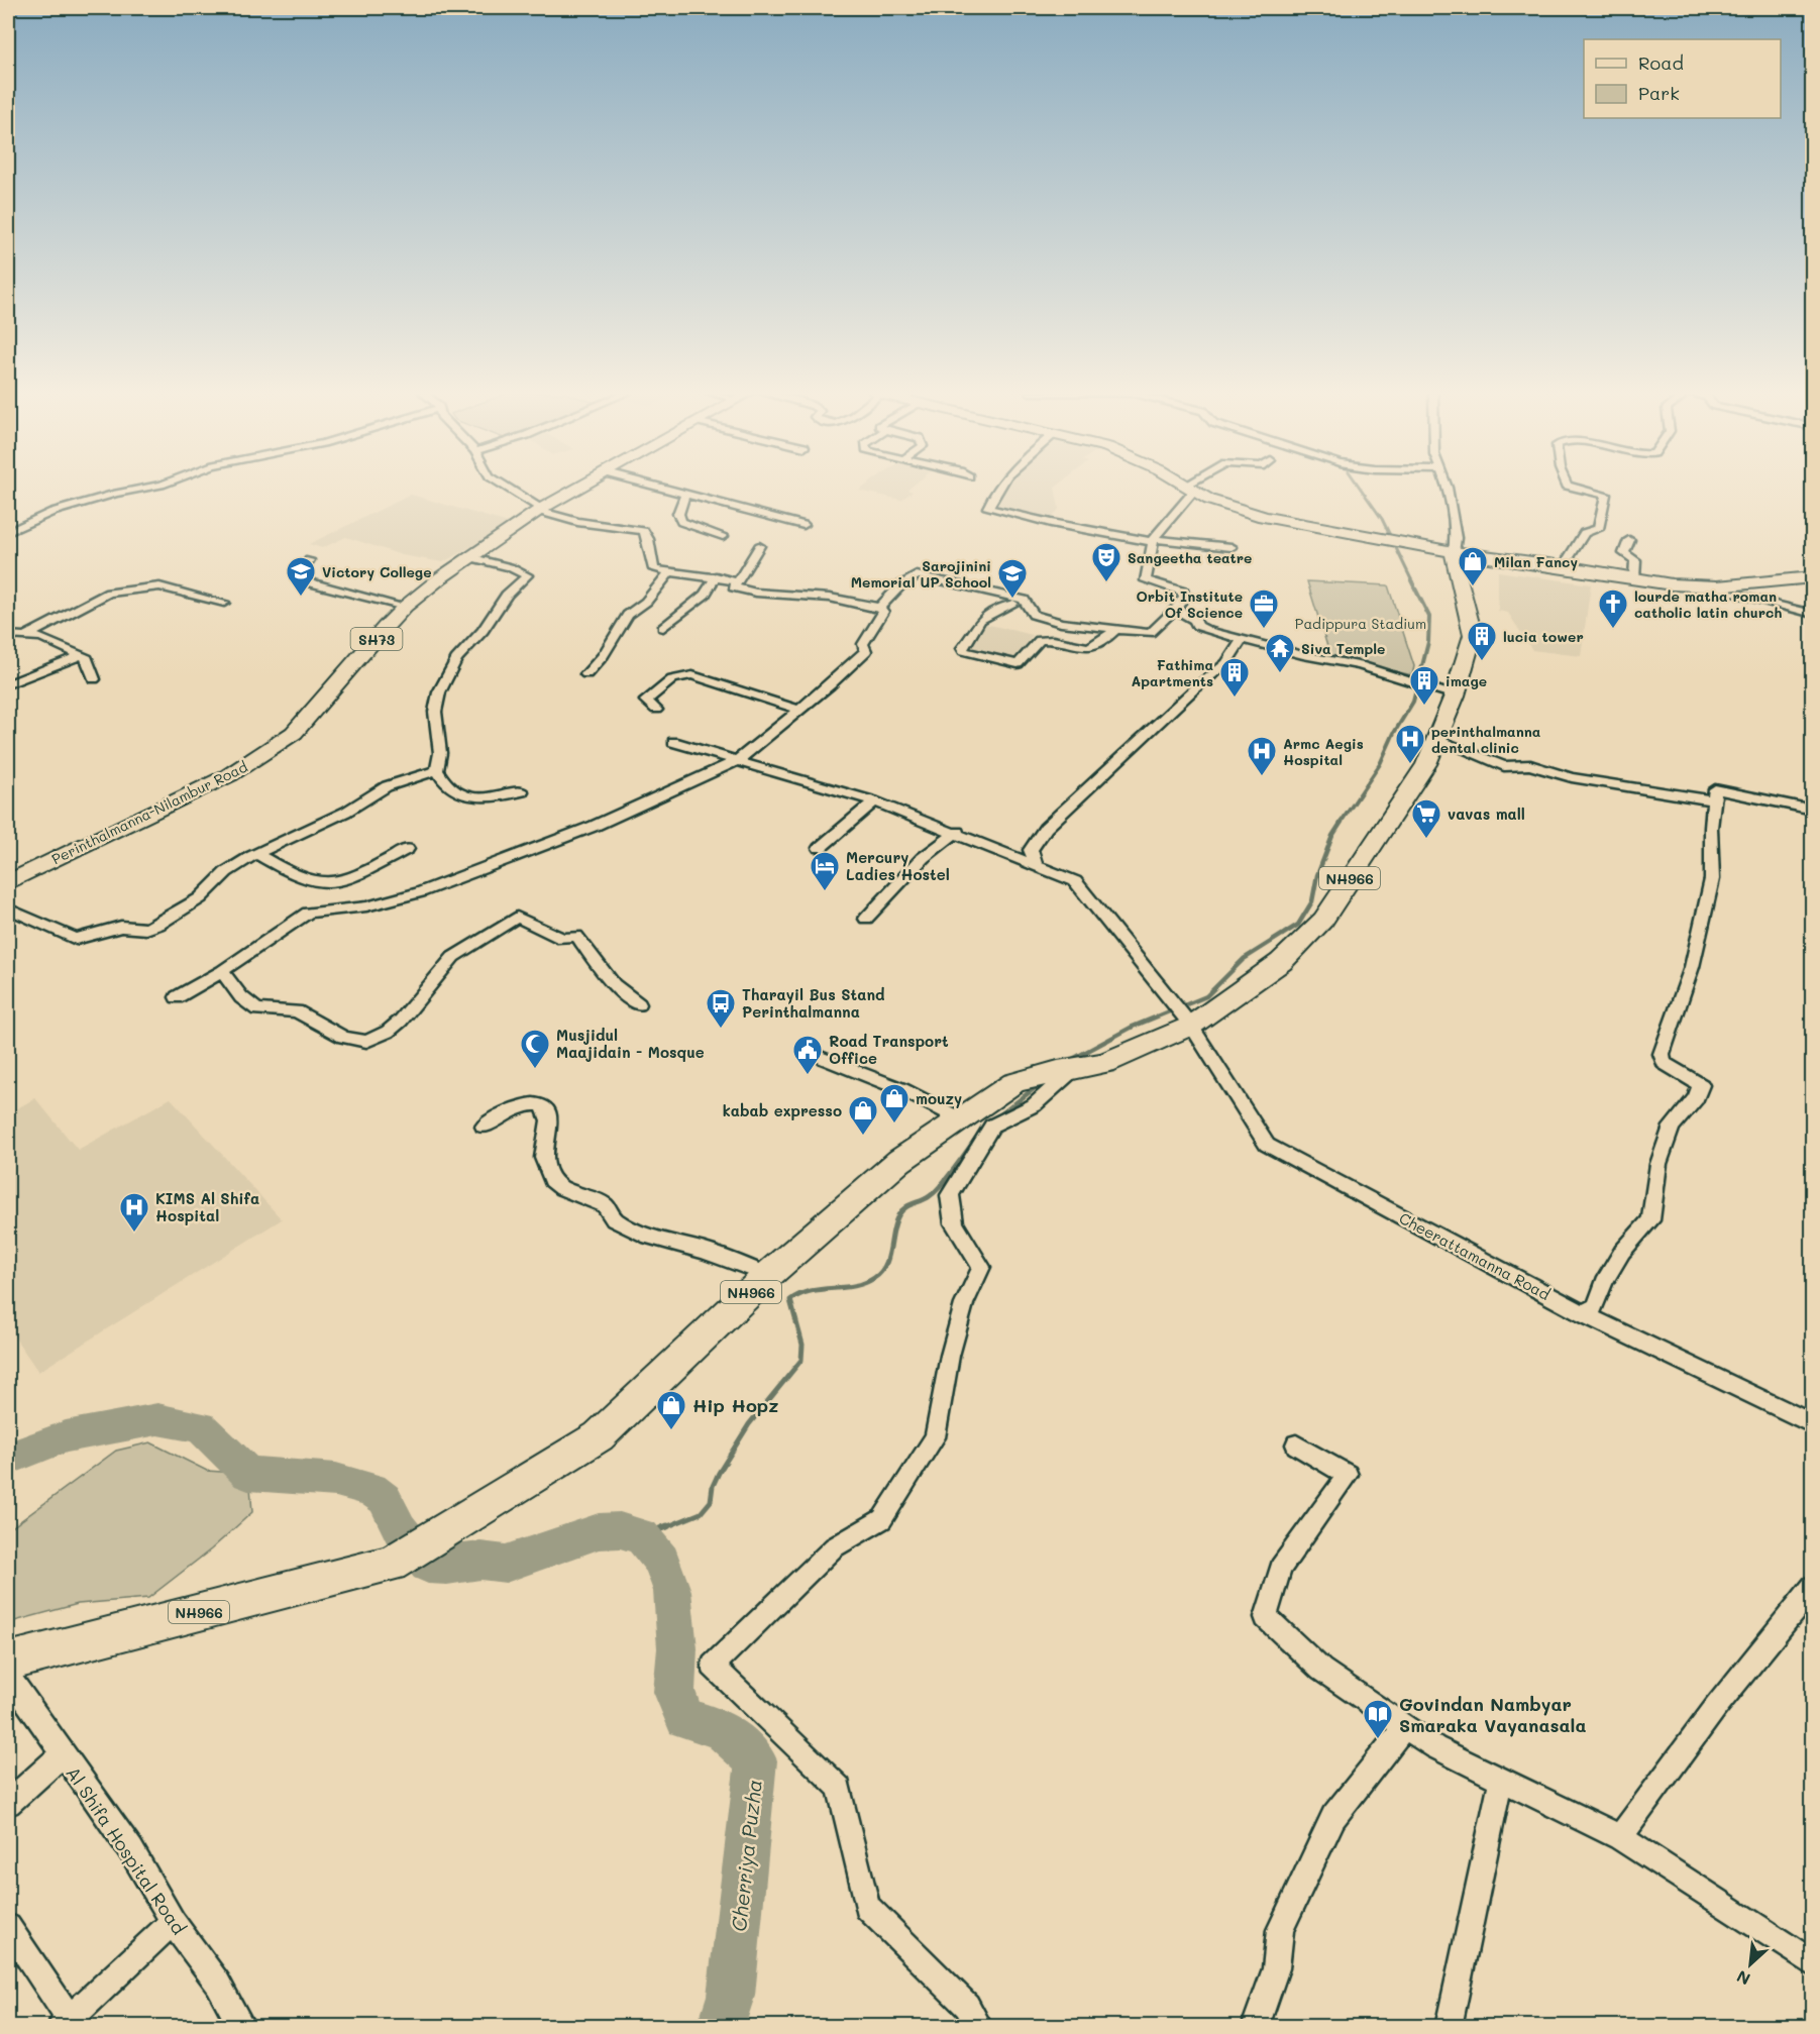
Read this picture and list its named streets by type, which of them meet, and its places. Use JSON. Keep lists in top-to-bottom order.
{
  "streets": {
    "highway": ["NH966"],
    "main road": ["SH73", "Perinthalmanna-Nilambur Road"],
    "street": ["Cheerattamanna Road", "Al Shifa Hospital Road"]
  },
  "crossings": [
    ["NH966", "Cheerattamanna Road"]
  ],
  "water": ["Cherriya Puzha"],
  "parks": ["Padippura Stadium"],
  "places": {
    "theatre": ["Sangeetha teatre"],
    "shop": [
      "Milan Fancy",
      "mouzy",
      "kabab expresso",
      "Hip Hopz"
    ],
    "school or university": ["Victory College", "Sarojinini Memorial UP School"],
    "office": ["Orbit Institute Of Science"],
    "church": ["lourde matha roman catholic latin church"],
    "building": ["lucia tower", "Fathima Apartments", "image"],
    "temple": ["Siva Temple"],
    "hospital": ["perinthalmanna dental clinic", "Armc Aegis Hospital", "KIMS Al Shifa Hospital"],
    "supermarket": ["vavas mall"],
    "hotel": ["Mercury Ladies Hostel"],
    "bus stop": ["Tharayil Bus Stand Perinthalmanna"],
    "mosque": ["Musjidul Maajidain - Mosque"],
    "public building": ["Road Transport Office"],
    "library": ["Govindan Nambyar Smaraka Vayanasala"]
  },
  "legend": ["Road", "Park"],
  "north": "bottom left"
}
